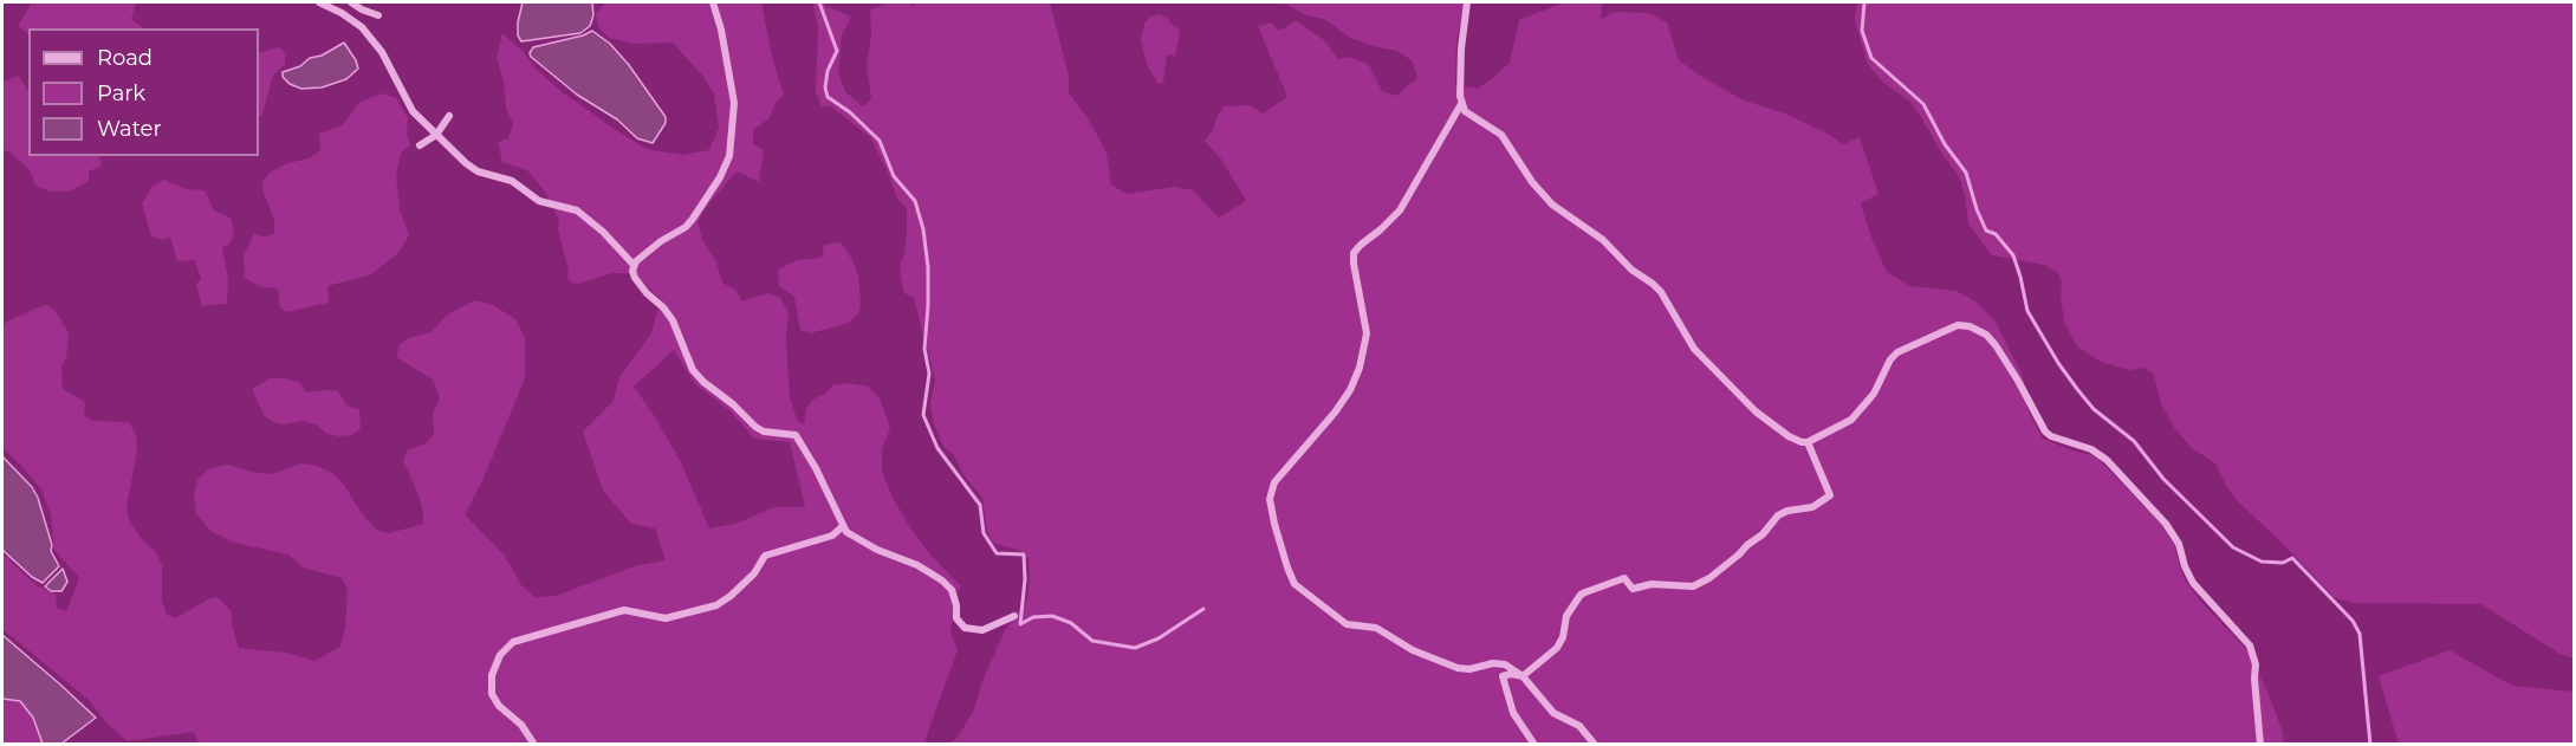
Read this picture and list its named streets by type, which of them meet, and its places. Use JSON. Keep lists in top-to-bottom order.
{
  "legend": ["Road", "Park", "Water"]
}
